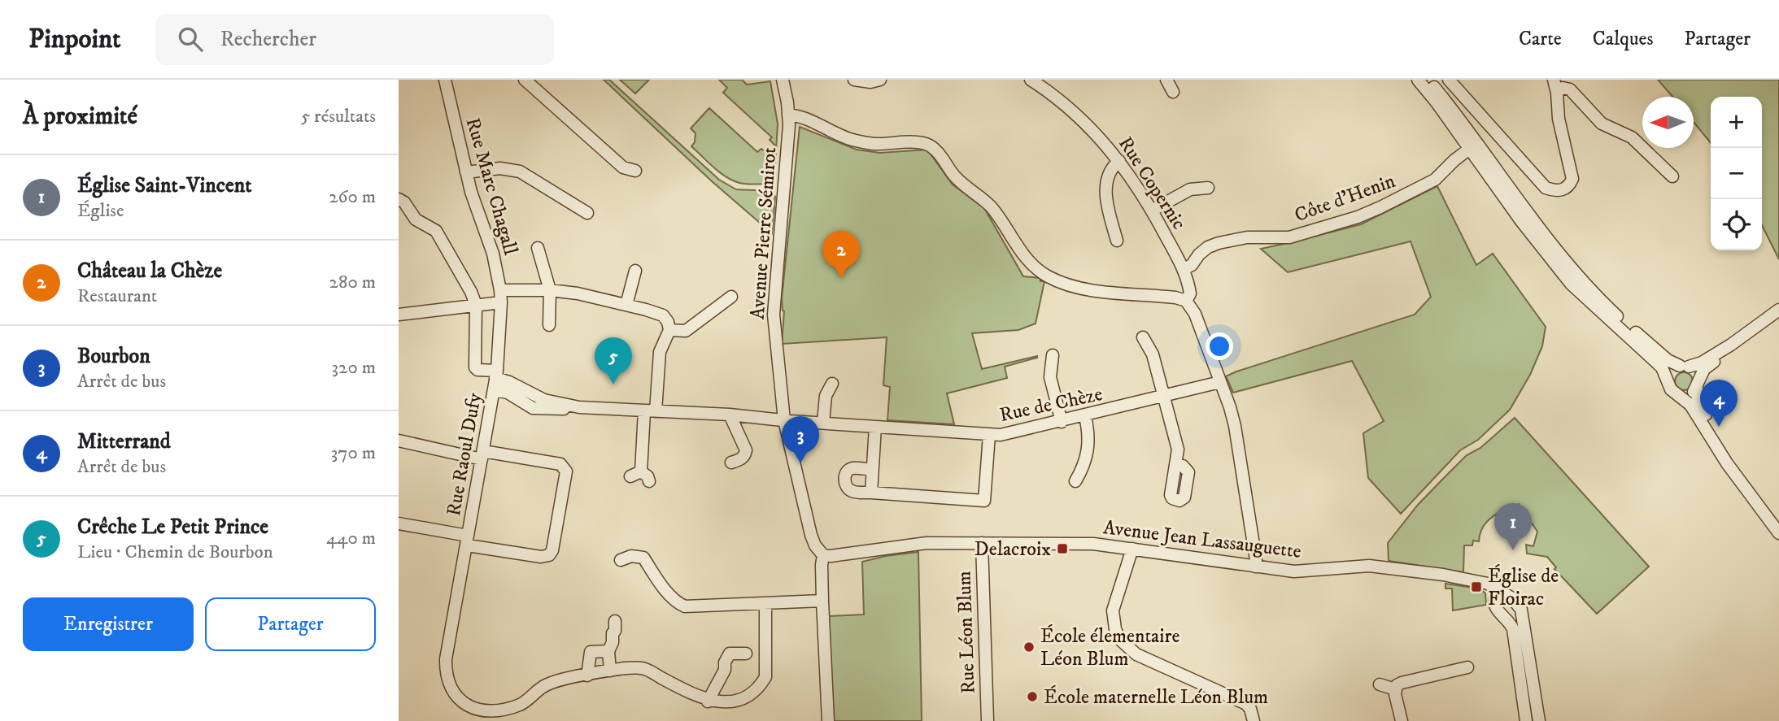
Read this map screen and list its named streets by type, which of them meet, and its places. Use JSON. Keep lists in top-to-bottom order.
{
  "streets": {
    "street": [
      "Rue Copernic",
      "Rue Marc Chagall",
      "Côte d'Henin",
      "Avenue Pierre Sémirot",
      "Rue de Chèze",
      "Rue Raoul Dufy",
      "Avenue Jean Lassauguette",
      "Rue Léon Blum"
    ]
  },
  "crossings": [
    ["Rue Copernic", "Côte d'Henin"],
    ["Rue Marc Chagall", "Rue Raoul Dufy"],
    ["Avenue Pierre Sémirot", "Rue de Chèze"],
    ["Avenue Pierre Sémirot", "Avenue Jean Lassauguette"],
    ["Rue de Chèze", "Rue Raoul Dufy"],
    ["Avenue Jean Lassauguette", "Rue Léon Blum"]
  ],
  "places": {
    "transit": ["Delacroix", "Église de Floirac"],
    "other": ["École élementaire Léon Blum", "École maternelle Léon Blum"]
  },
  "north": "left",
  "page": {
    "header": "Pinpoint",
    "search": "Rechercher",
    "nav": ["Carte", "Calques", "Partager"],
    "heading": ["À proximité", "5 résultats"],
    "map_buttons": ["+", "−"],
    "list": [
      {
        "mark": "1",
        "name": "Église Saint-Vincent",
        "note": "Église",
        "value": "260 m"
      },
      {
        "mark": "2",
        "name": "Château la Chèze",
        "note": "Restaurant",
        "value": "280 m"
      },
      {
        "mark": "3",
        "name": "Bourbon",
        "note": "Arrêt de bus",
        "value": "320 m"
      },
      {
        "mark": "4",
        "name": "Mitterrand",
        "note": "Arrêt de bus",
        "value": "370 m"
      },
      {
        "mark": "5",
        "name": "Crêche Le Petit Prince",
        "note": "Lieu · Chemin de Bourbon",
        "value": "440 m"
      }
    ],
    "pins": [
      "2",
      "5",
      "4",
      "3",
      "1"
    ],
    "buttons": ["Enregistrer", "Partager"]
  }
}
